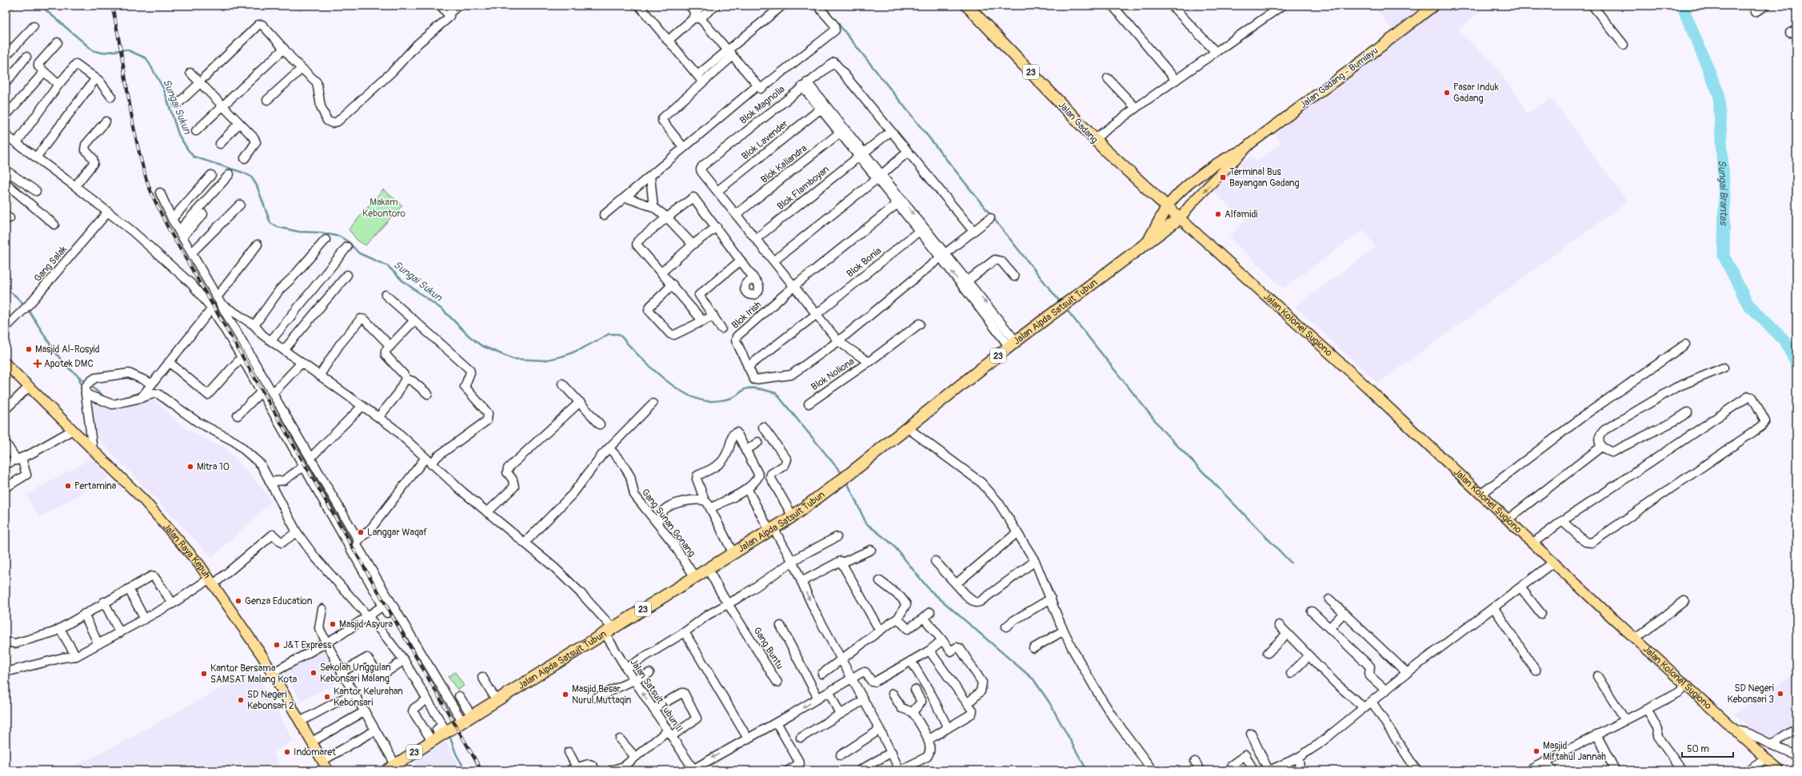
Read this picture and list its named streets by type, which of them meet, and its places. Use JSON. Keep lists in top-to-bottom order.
{
  "streets": {
    "highway": ["23", "Jalan Gadang", "Jalan Aipda Satsuit Tubun"],
    "main road": ["Jalan Gadang - Bumiayu", "Jalan Kolonel Sugiono", "Jalan Raya Kepuh"],
    "street": [
      "Blok Magnolia",
      "Blok Lavender",
      "Blok Kaliandra",
      "Blok Flamboyan",
      "Blok Bonia",
      "Gang Salak",
      "Blok Irish",
      "Blok Noliona",
      "Gang Sunan Gonang",
      "Gang Buntu",
      "Jalan Satsuit Tubun II"
    ]
  },
  "crossings": [
    ["Jalan Gadang - Bumiayu", "Jalan Gadang"],
    ["Jalan Gadang - Bumiayu", "Jalan Aipda Satsuit Tubun"],
    ["Blok Magnolia", "Blok Lavender"],
    ["Blok Magnolia", "Blok Flamboyan"],
    ["Jalan Gadang", "Jalan Aipda Satsuit Tubun"],
    ["Jalan Gadang", "Jalan Kolonel Sugiono"],
    ["Blok Bonia", "Blok Irish"],
    ["Jalan Aipda Satsuit Tubun", "Gang Sunan Gonang"],
    ["Jalan Aipda Satsuit Tubun", "Gang Buntu"],
    ["Jalan Aipda Satsuit Tubun", "Jalan Satsuit Tubun II"]
  ],
  "water": ["Sungai Sukun", "Sungai Brantas"],
  "parks": ["Makam Kebontoro"],
  "places": {
    "other": [
      "Pasar Induk Gadang",
      "Alfamidi",
      "Masjid Al-Rosyid",
      "Mitra 10",
      "Pertamina",
      "Langgar Waqaf",
      "Genza Education",
      "Masjid Asyura",
      "J&T Express",
      "Sekolah Unggulan Kebonsari Malang",
      "Kantor Bersama SAMSAT Malang Kota",
      "SD Negeri Kebonsari 3",
      "Masjid Besar Nurul Muttaqin",
      "Kantor Kelurahan Kebonsari",
      "SD Negeri Kebonsari 2",
      "Masjid Miftahul Jannah",
      "Indomaret"
    ],
    "transit": ["Terminal Bus Bayangan Gadang"],
    "health": ["Apotek DMC"]
  },
  "scale_bar": "50 m"
}
